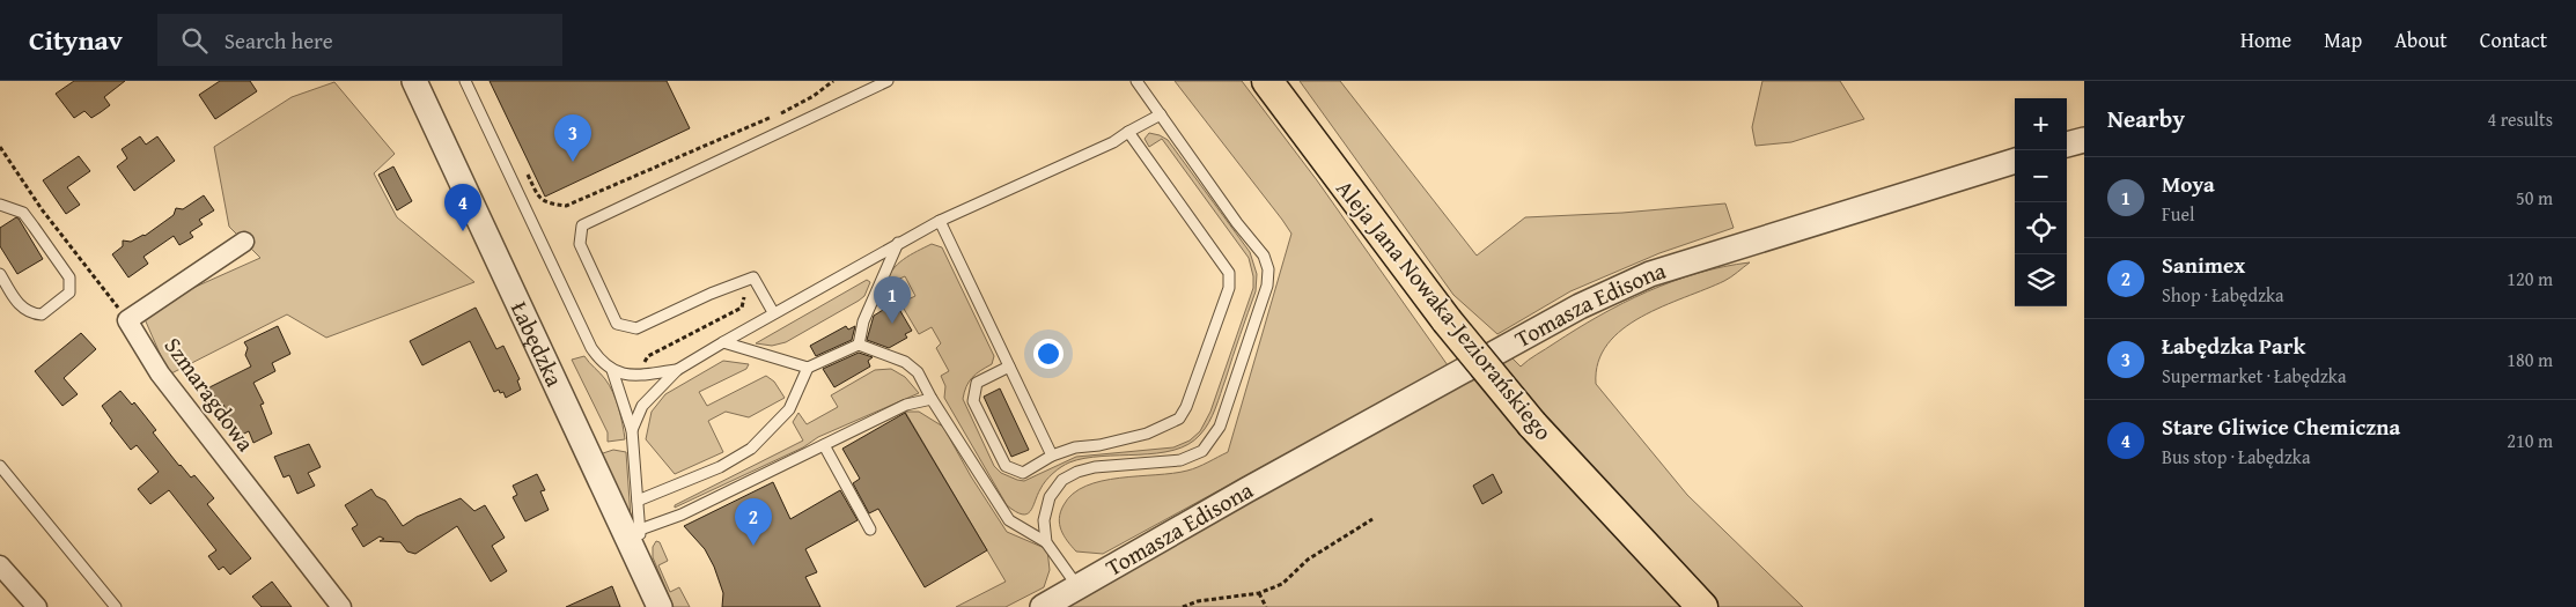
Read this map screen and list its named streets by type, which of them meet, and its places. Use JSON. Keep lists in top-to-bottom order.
{
  "streets": {
    "main road": ["Aleja Jana Nowaka-Jeziorańskiego"],
    "street": ["Tomasza Edisona", "Łabędzka", "Szmaragdowa"]
  },
  "page": {
    "header": "Citynav",
    "search": "Search here",
    "nav": [
      "Home",
      "Map",
      "About",
      "Contact"
    ],
    "heading": ["Nearby", "4 results"],
    "map_buttons": ["+", "−"],
    "pins": [
      "3",
      "4",
      "1",
      "2"
    ],
    "list": [
      {
        "mark": "1",
        "name": "Moya",
        "note": "Fuel",
        "value": "50 m"
      },
      {
        "mark": "2",
        "name": "Sanimex",
        "note": "Shop · Łabędzka",
        "value": "120 m"
      },
      {
        "mark": "3",
        "name": "Łabędzka Park",
        "note": "Supermarket · Łabędzka",
        "value": "180 m"
      },
      {
        "mark": "4",
        "name": "Stare Gliwice Chemiczna",
        "note": "Bus stop · Łabędzka",
        "value": "210 m"
      }
    ]
  }
}
